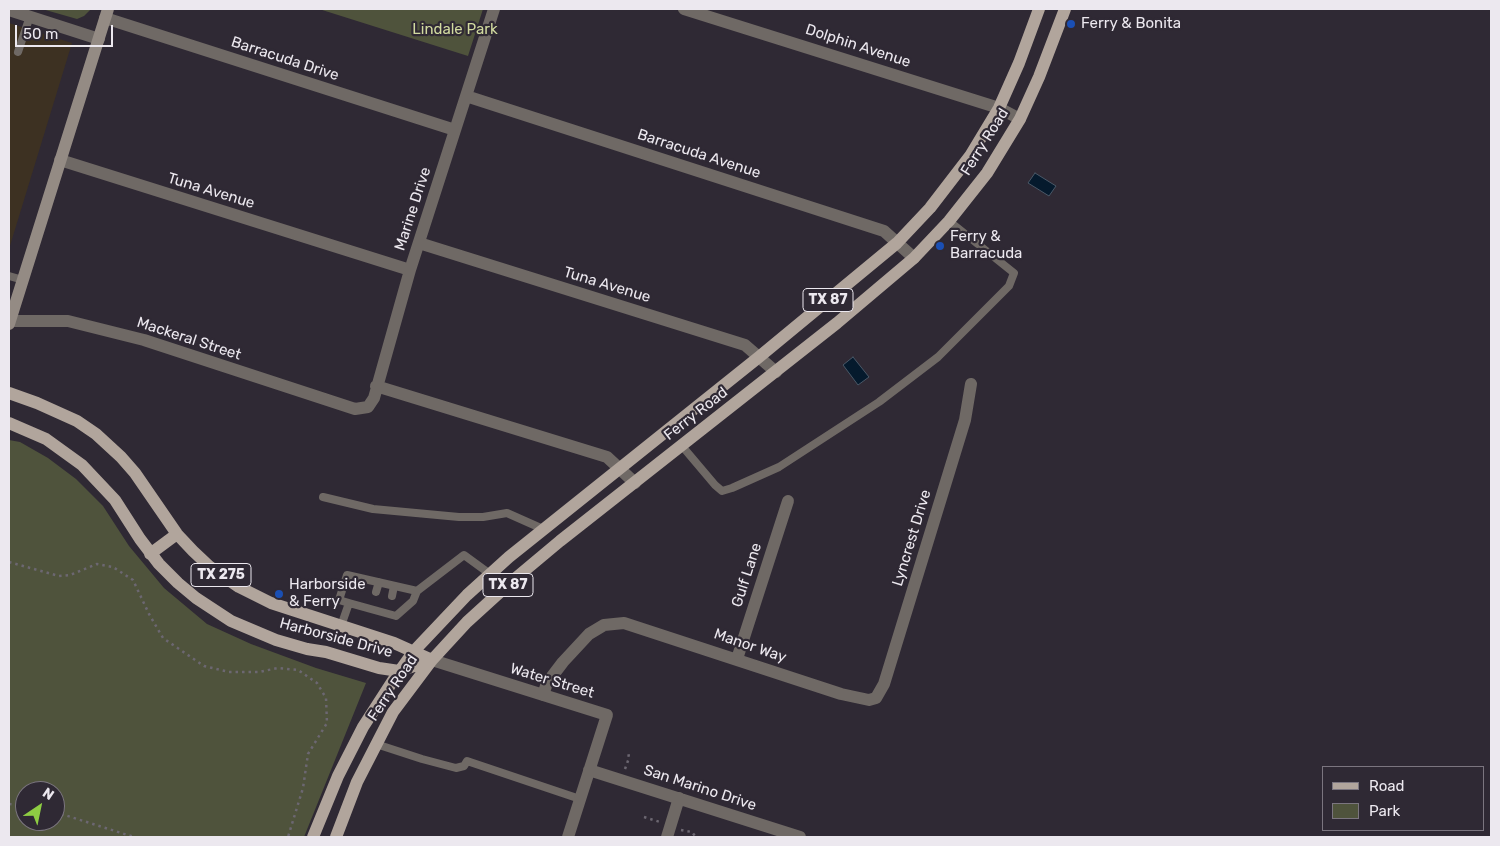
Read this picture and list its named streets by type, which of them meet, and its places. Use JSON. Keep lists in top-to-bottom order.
{
  "streets": {
    "main road": [
      "Ferry Road",
      "TX 87",
      "TX 275",
      "Harborside Drive"
    ],
    "street": [
      "Dolphin Avenue",
      "Barracuda Drive",
      "Barracuda Avenue",
      "Tuna Avenue",
      "Marine Drive",
      "Mackeral Street",
      "Lyncrest Drive",
      "Gulf Lane",
      "Manor Way",
      "Water Street",
      "San Marino Drive"
    ]
  },
  "crossings": [
    ["Dolphin Avenue", "Ferry Road"],
    ["Barracuda Drive", "Marine Drive"],
    ["Ferry Road", "Barracuda Avenue"],
    ["Ferry Road", "Tuna Avenue"],
    ["Ferry Road", "Harborside Drive"],
    ["Ferry Road", "Water Street"],
    ["Barracuda Avenue", "Marine Drive"],
    ["Tuna Avenue", "Marine Drive"],
    ["Marine Drive", "Mackeral Street"],
    ["Lyncrest Drive", "Manor Way"],
    ["Gulf Lane", "Manor Way"],
    ["Harborside Drive", "Water Street"],
    ["Manor Way", "Water Street"],
    ["Water Street", "San Marino Drive"]
  ],
  "parks": ["Lindale Park"],
  "places": ["Ferry & Bonita", "Ferry & Barracuda", "Harborside & Ferry"],
  "legend": ["Road", "Park"],
  "scale_bar": "50 m",
  "north": "top right"
}
